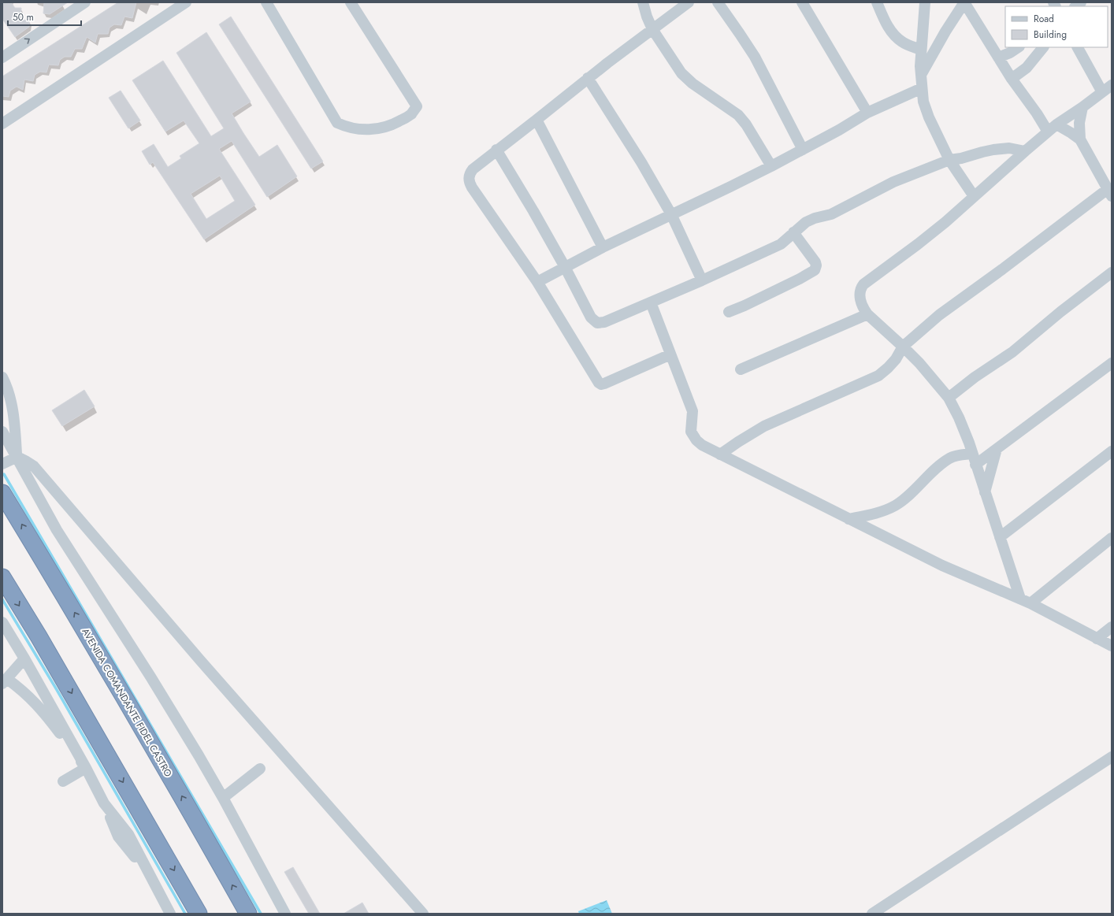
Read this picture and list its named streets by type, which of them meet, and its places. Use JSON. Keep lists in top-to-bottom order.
{
  "streets": {
    "highway": ["AVENIDA COMANDANTE FIDEL CASTRO"]
  },
  "legend": ["Road", "Building"],
  "scale_bar": "50 m"
}
